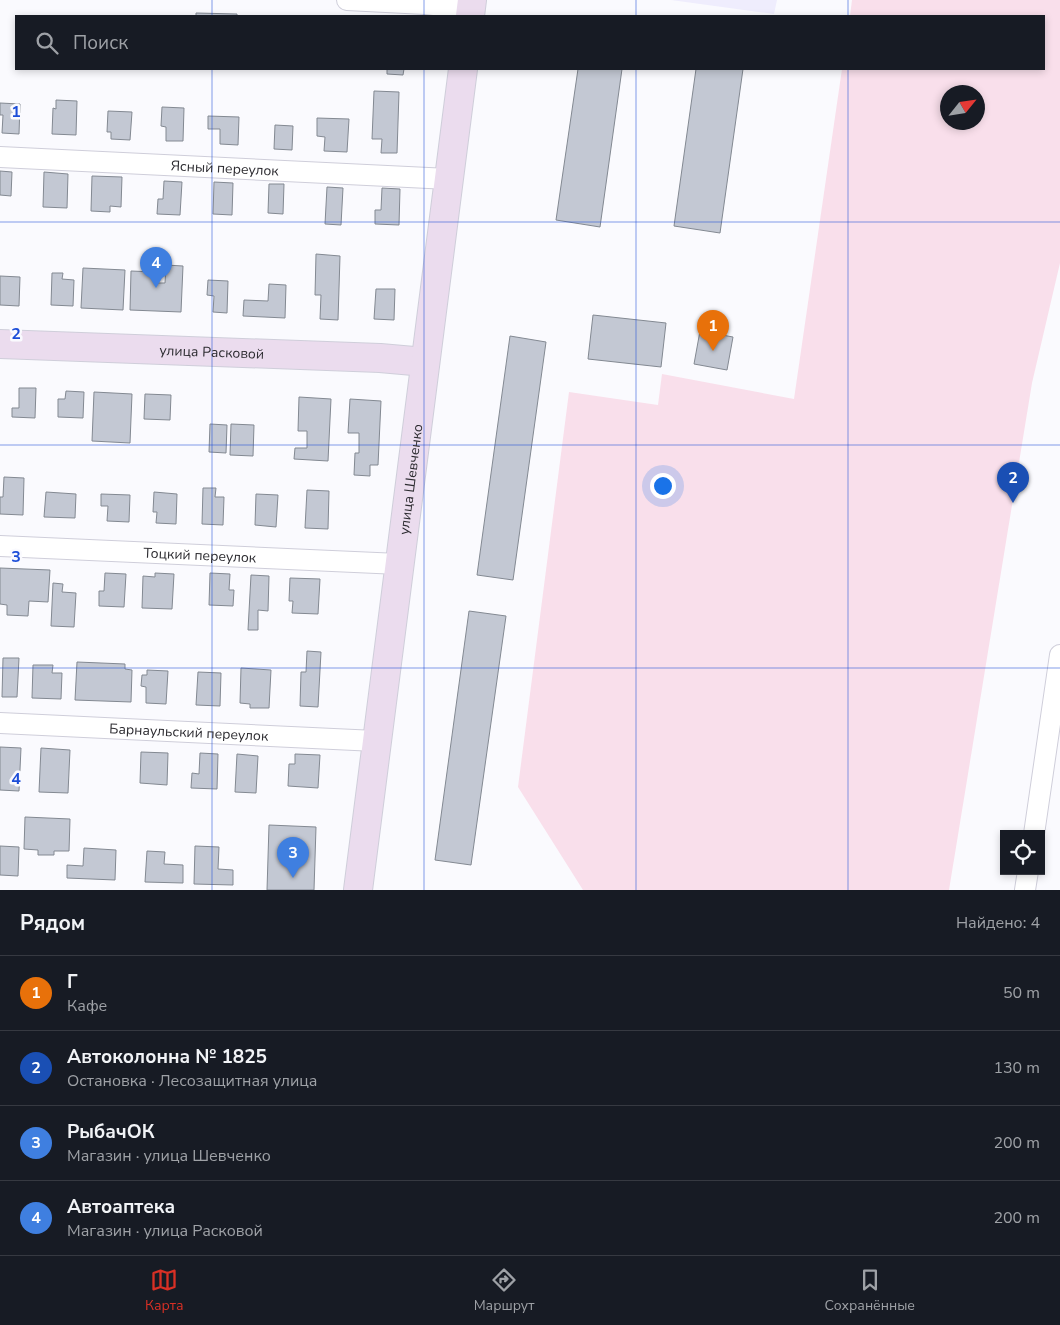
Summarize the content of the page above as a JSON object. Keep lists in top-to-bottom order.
{
  "streets": {
    "main road": ["улица Расковой", "улица Шевченко"],
    "street": ["Ясный переулок", "Тоцкий переулок", "Барнаульский переулок"]
  },
  "crossings": [
    ["Ясный переулок", "улица Шевченко"],
    ["улица Расковой", "улица Шевченко"],
    ["улица Шевченко", "Тоцкий переулок"],
    ["улица Шевченко", "Барнаульский переулок"]
  ],
  "north": "top right",
  "page": {
    "search": "Поиск",
    "pins": [
      "4",
      "1",
      "2",
      "3"
    ],
    "heading": ["Рядом", "Найдено: 4"],
    "list": [
      {
        "mark": "1",
        "name": "Г",
        "note": "Кафе",
        "value": "50 m"
      },
      {
        "mark": "2",
        "name": "Автоколонна № 1825",
        "note": "Остановка · Лесозащитная улица",
        "value": "130 m"
      },
      {
        "mark": "3",
        "name": "РыбачОК",
        "note": "Магазин · улица Шевченко",
        "value": "200 m"
      },
      {
        "mark": "4",
        "name": "Автоаптека",
        "note": "Магазин · улица Расковой",
        "value": "200 m"
      }
    ],
    "nav": ["Карта", "Маршрут", "Сохранённые"]
  },
  "grid": {
    "rows": [
      "1",
      "2",
      "3",
      "4"
    ]
  }
}
